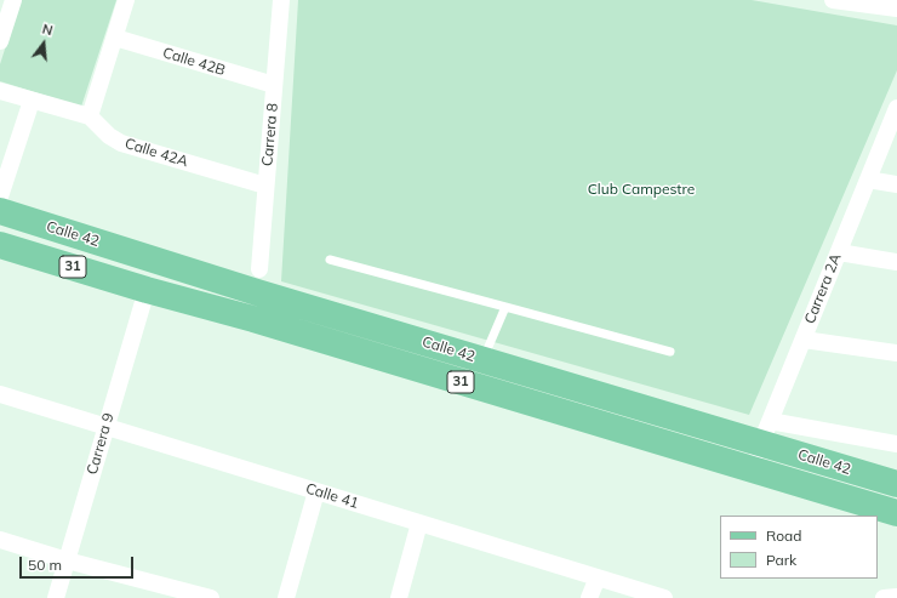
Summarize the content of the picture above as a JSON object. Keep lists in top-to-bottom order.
{
  "streets": {
    "main road": ["Calle 42", "31"],
    "street": [
      "Calle 42B",
      "Carrera 8",
      "Calle 42A",
      "Carrera 2A",
      "Carrera 9",
      "Calle 41"
    ]
  },
  "crossings": [
    ["Calle 42B", "Carrera 8"],
    ["Carrera 8", "Calle 42A"],
    ["Calle 42", "Carrera 2A"],
    ["Calle 42", "Carrera 9"],
    ["Carrera 9", "Calle 41"]
  ],
  "parks": ["Club Campestre"],
  "legend": ["Road", "Park"],
  "scale_bar": "50 m",
  "north": "top"
}
